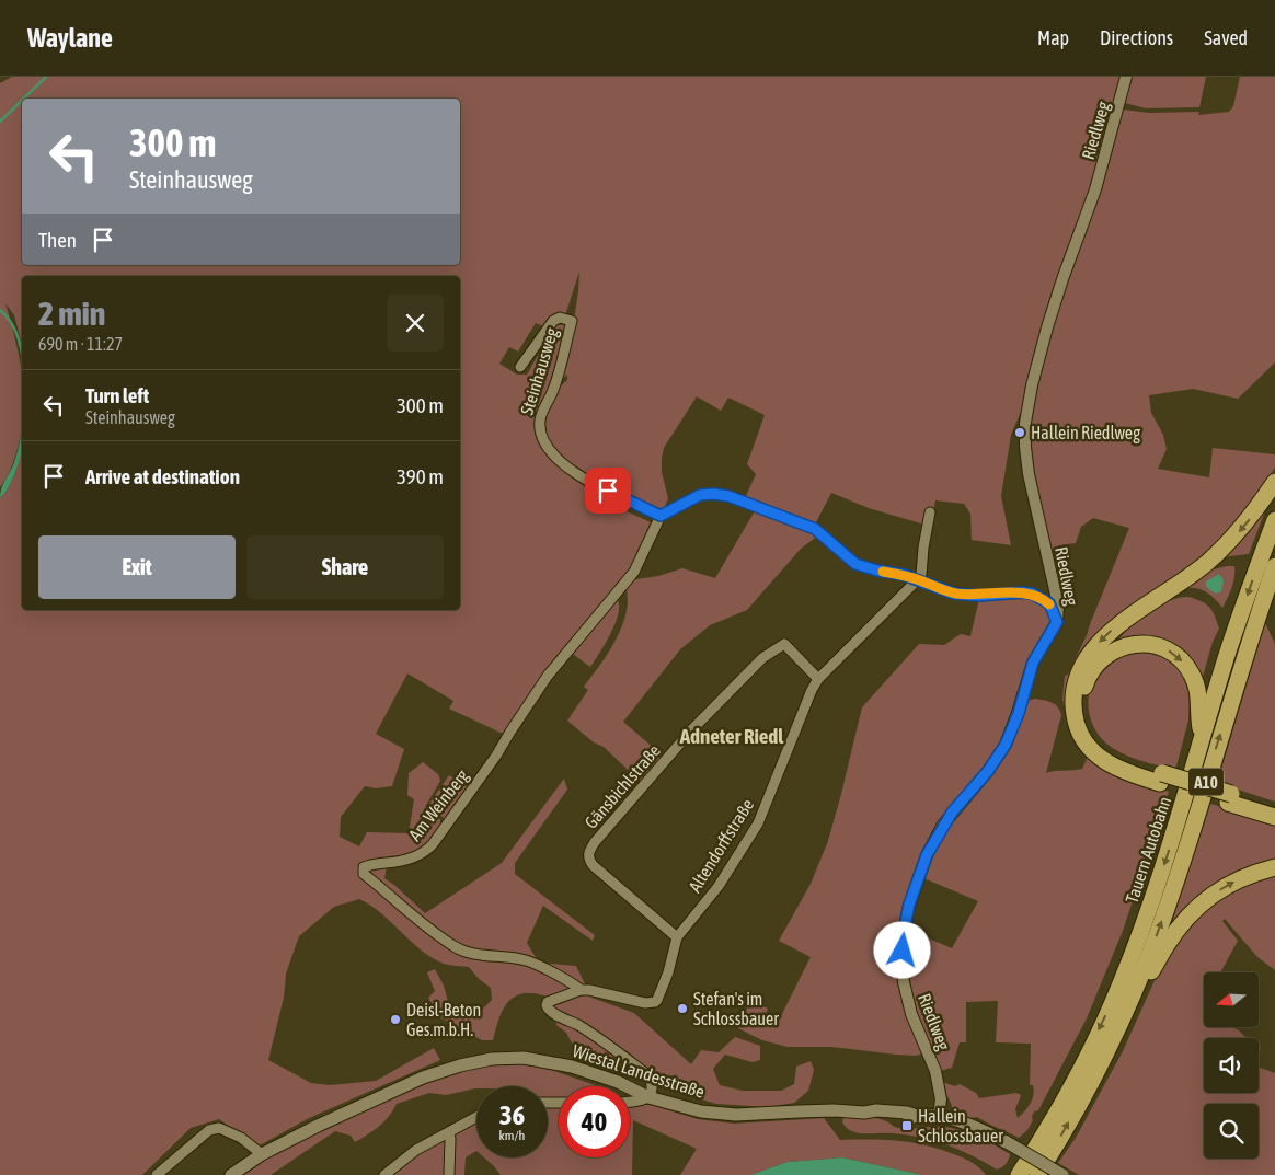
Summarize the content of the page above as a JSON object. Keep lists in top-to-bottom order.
{
  "streets": {
    "highway": ["A10", "Tauern Autobahn"],
    "main road": ["Wiestal Landesstraße"],
    "street": [
      "Riedlweg",
      "Steinhausweg",
      "Gänsbichlstraße",
      "Am Weinberg",
      "Altendorffstraße"
    ]
  },
  "crossings": [
    ["Riedlweg", "Wiestal Landesstraße"],
    ["Steinhausweg", "Am Weinberg"],
    ["Gänsbichlstraße", "Altendorffstraße"],
    ["Am Weinberg", "Altendorffstraße"]
  ],
  "districts": ["Adneter Riedl"],
  "places": {
    "other": ["Hallein Riedlweg", "Stefan's im Schlossbauer", "Deisl-Beton Ges.m.b.H."],
    "transit": ["Hallein Schlossbauer"]
  },
  "north": "left",
  "page": {
    "header": "Waylane",
    "nav": ["Map", "Directions", "Saved"],
    "turn": ["300 m", "Steinhausweg"],
    "then": "Then",
    "heading": ["2 min", "690 m · 11:27"],
    "list": [
      {
        "name": "Turn left",
        "note": "Steinhausweg",
        "value": "300 m"
      },
      {
        "name": "Arrive at destination",
        "value": "390 m"
      }
    ],
    "buttons": ["Exit", "Share"],
    "speed": "36 km/h",
    "limit": "40"
  }
}
